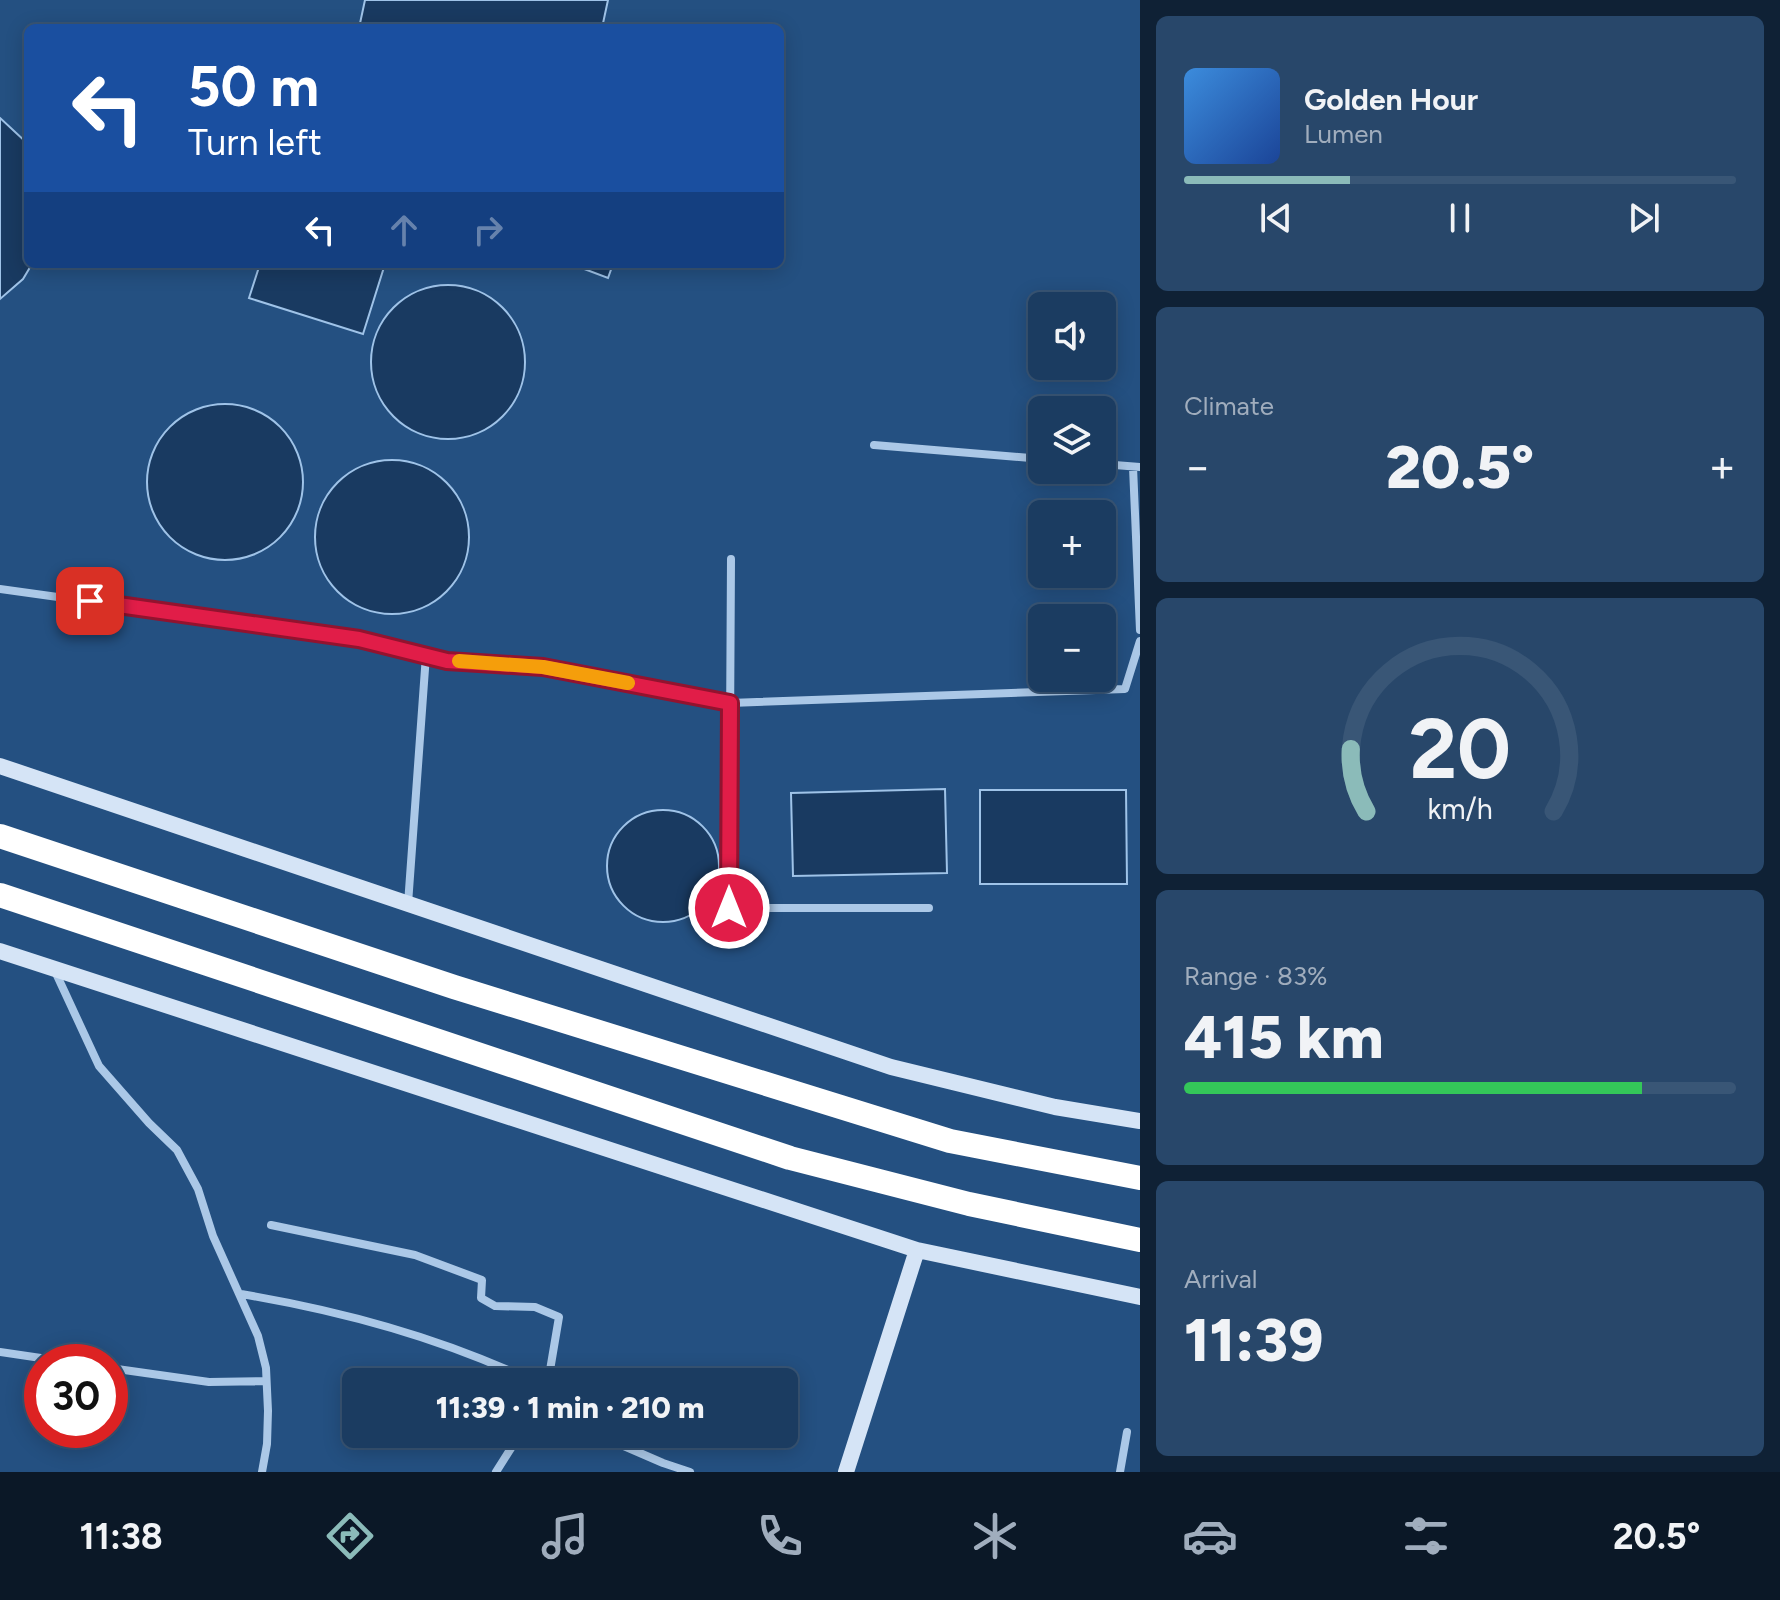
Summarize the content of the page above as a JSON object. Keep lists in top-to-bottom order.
{
  "page": {
    "turn": ["50 m", "Turn left"],
    "song": ["Golden Hour", "Lumen"],
    "map_buttons": ["+", "−"],
    "tile": [
      "Climate",
      ["Range · 83%", "415 km"],
      ["Arrival", "11:39"]
    ],
    "heat": ["−", "20.5°", "+"],
    "limit": "30",
    "trip": "11:39 · 1 min · 210 m",
    "tabs": ["11:38", "20.5°"],
    "gauge": ["20", "km/h"]
  }
}
